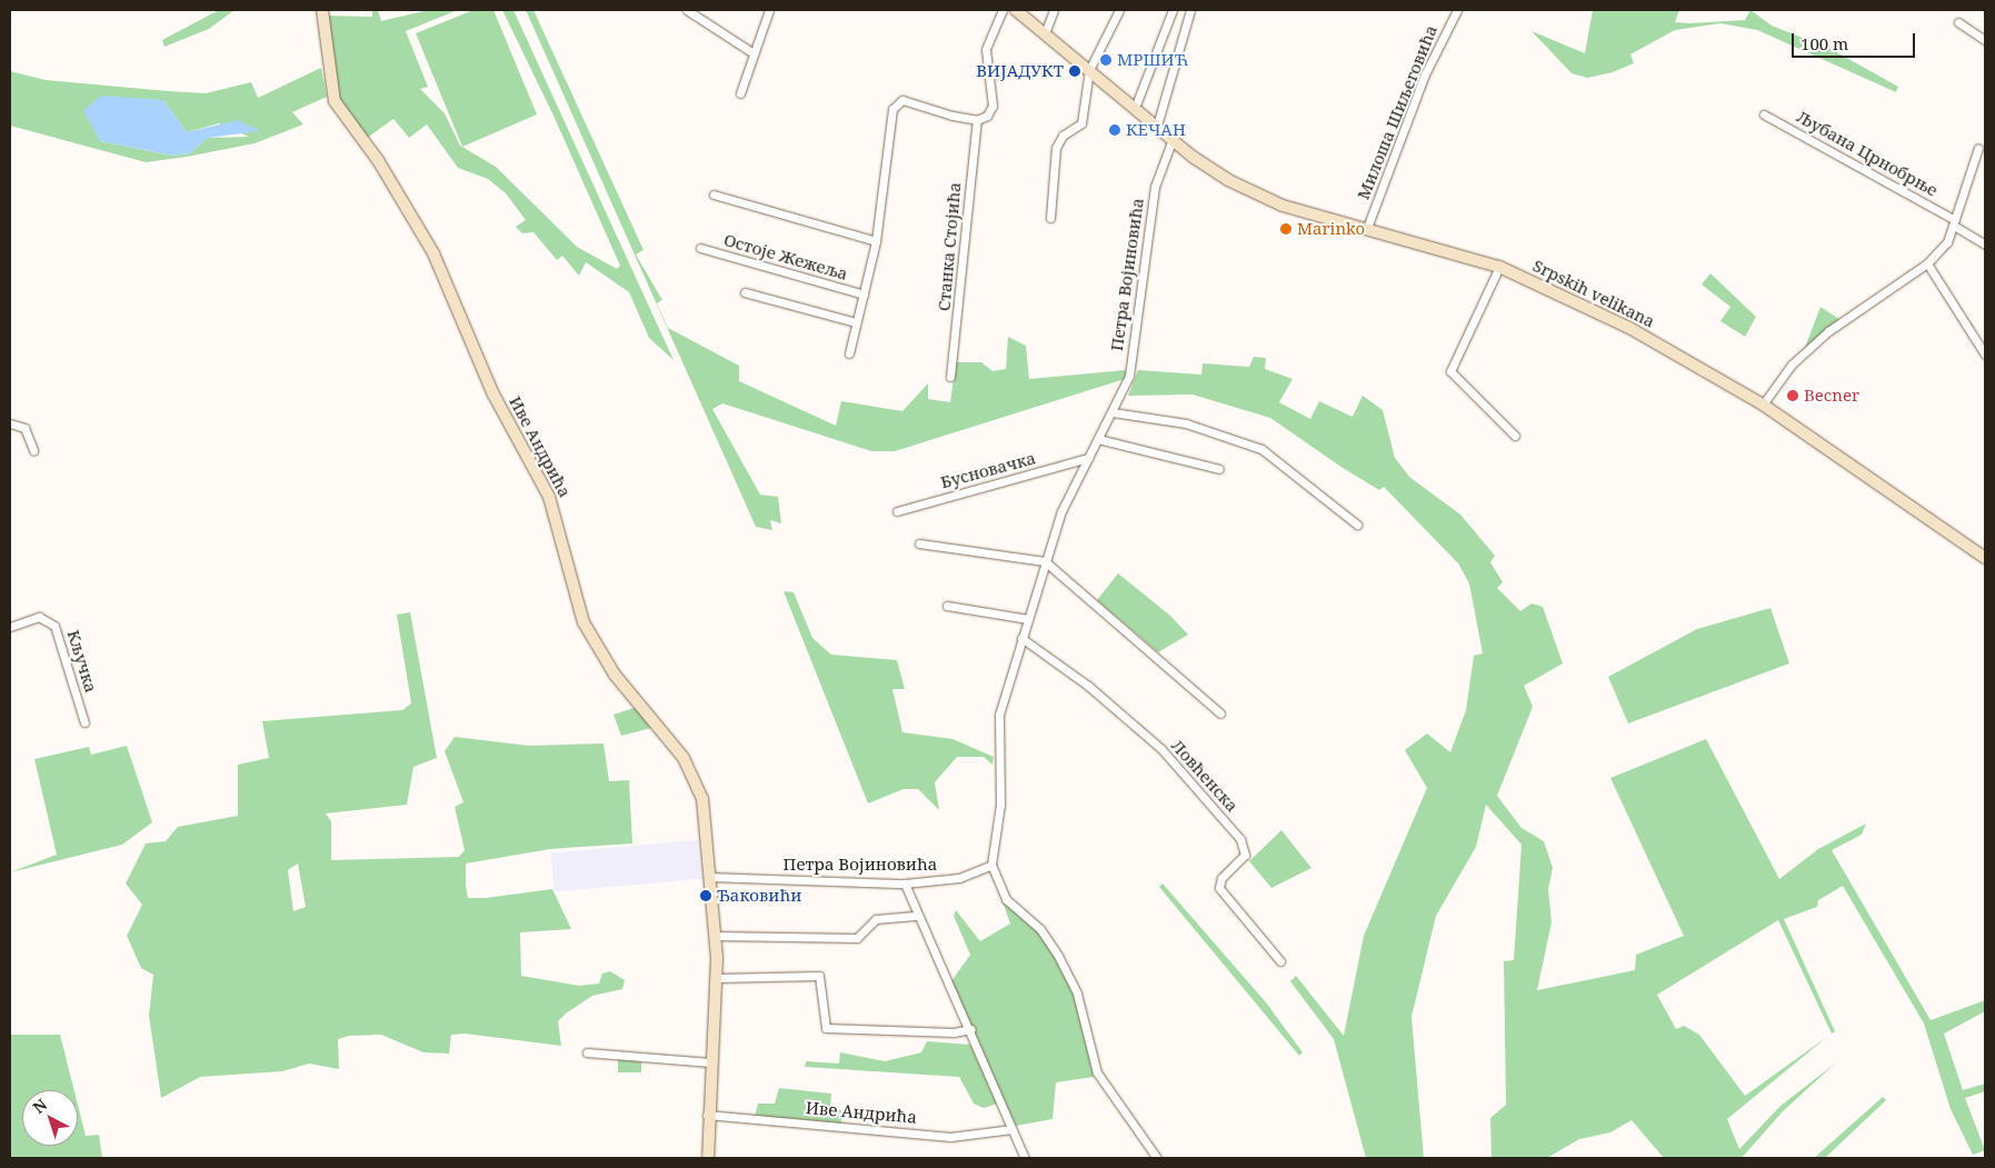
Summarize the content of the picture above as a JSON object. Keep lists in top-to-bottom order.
{
  "streets": {
    "street": [
      "Милоша Шиљеговића",
      "Љубана Црнобрње",
      "Станка Стојића",
      "Остоје Жежеља",
      "Петра Војиновића",
      "Srpskih velikana",
      "Иве Андрића",
      "Бусновачка",
      "Кључка",
      "Ловћенска"
    ]
  },
  "crossings": [
    ["Милоша Шиљеговића", "Srpskih velikana"],
    ["Љубана Црнобрње", "Srpskih velikana"],
    ["Станка Стојића", "Остоје Жежеља"],
    ["Петра Војиновића", "Srpskih velikana"],
    ["Петра Војиновића", "Иве Андрића"],
    ["Петра Војиновића", "Бусновачка"],
    ["Петра Војиновића", "Ловћенска"]
  ],
  "places": [
    "МРШИЋ",
    "ВИЈАДУКТ",
    "КЕЧАН",
    "Marinko",
    "Becner",
    "Ђаковићи"
  ],
  "scale_bar": "100 m",
  "north": "top left"
}
